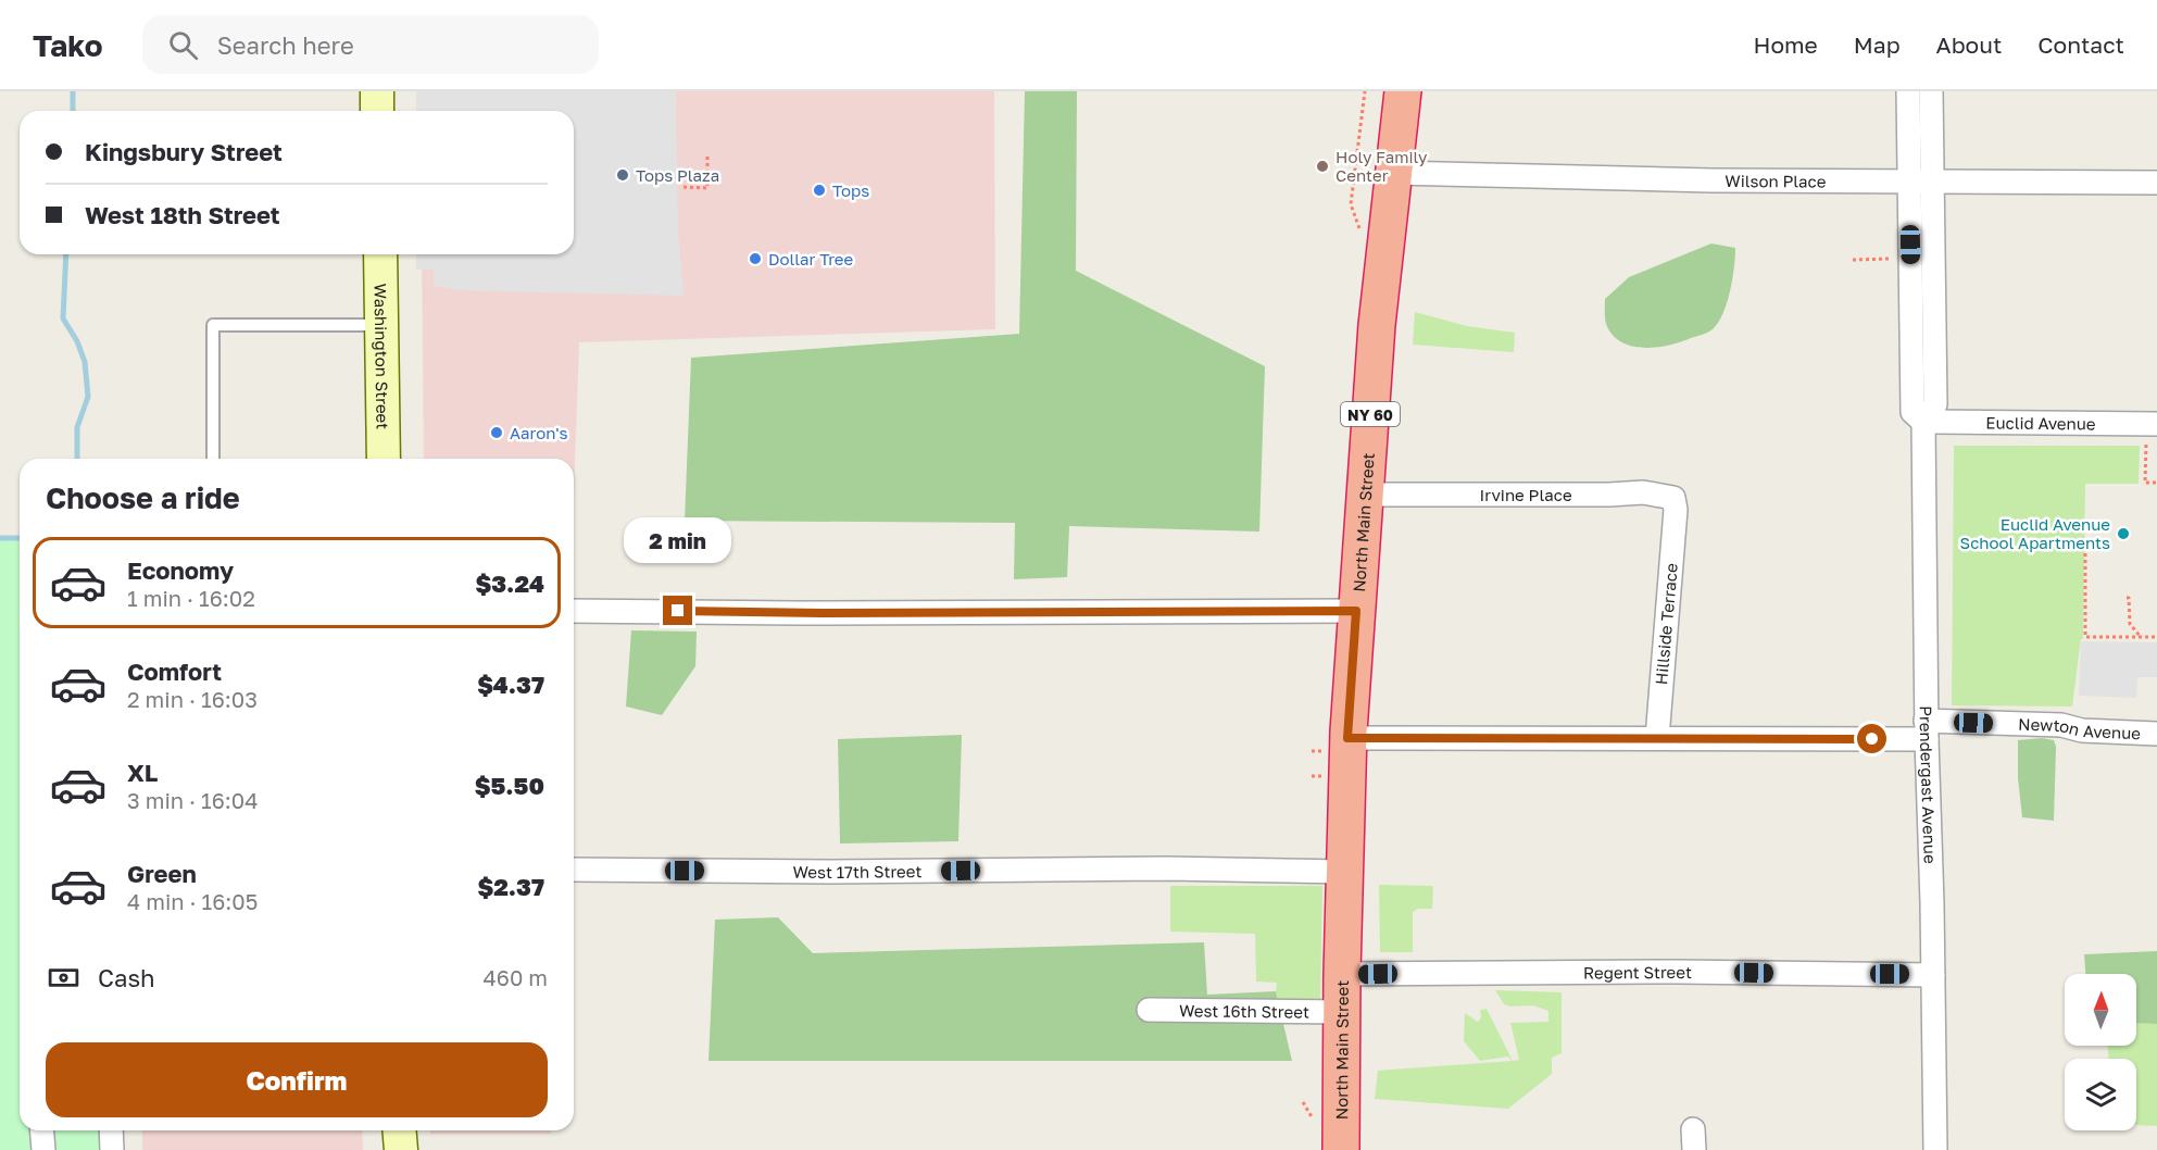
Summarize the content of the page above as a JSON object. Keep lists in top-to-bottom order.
{
  "streets": {
    "highway": ["NY 60", "North Main Street"],
    "main road": ["Washington Street"],
    "street": [
      "Wilson Place",
      "Euclid Avenue",
      "Irvine Place",
      "Hillside Terrace",
      "Newton Avenue",
      "Prendergast Avenue",
      "West 17th Street",
      "Regent Street",
      "West 16th Street"
    ]
  },
  "crossings": [
    ["Wilson Place", "North Main Street"],
    ["Euclid Avenue", "Prendergast Avenue"],
    ["Irvine Place", "North Main Street"],
    ["Irvine Place", "Hillside Terrace"],
    ["North Main Street", "Newton Avenue"],
    ["North Main Street", "West 17th Street"],
    ["North Main Street", "Regent Street"],
    ["North Main Street", "West 16th Street"],
    ["Hillside Terrace", "Newton Avenue"],
    ["Newton Avenue", "Prendergast Avenue"],
    ["Prendergast Avenue", "Regent Street"]
  ],
  "places": [
    "Holy Family Center",
    "Tops Plaza",
    "Tops",
    "Dollar Tree",
    "Aaron's",
    "Euclid Avenue School Apartments"
  ],
  "north": "top",
  "page": {
    "header": "Tako",
    "search": "Search here",
    "nav": [
      "Home",
      "Map",
      "About",
      "Contact"
    ],
    "banner": ["Kingsbury Street", "West 18th Street"],
    "heading": "Choose a ride",
    "bubble": "2 min",
    "list": [
      {
        "name": "Economy",
        "note": "1 min · 16:02",
        "value": "$3.24"
      },
      {
        "name": "Comfort",
        "note": "2 min · 16:03",
        "value": "$4.37"
      },
      {
        "name": "XL",
        "note": "3 min · 16:04",
        "value": "$5.50"
      },
      {
        "name": "Green",
        "note": "4 min · 16:05",
        "value": "$2.37"
      }
    ],
    "pay": ["Cash", "460 m"],
    "buttons": "Confirm"
  }
}
